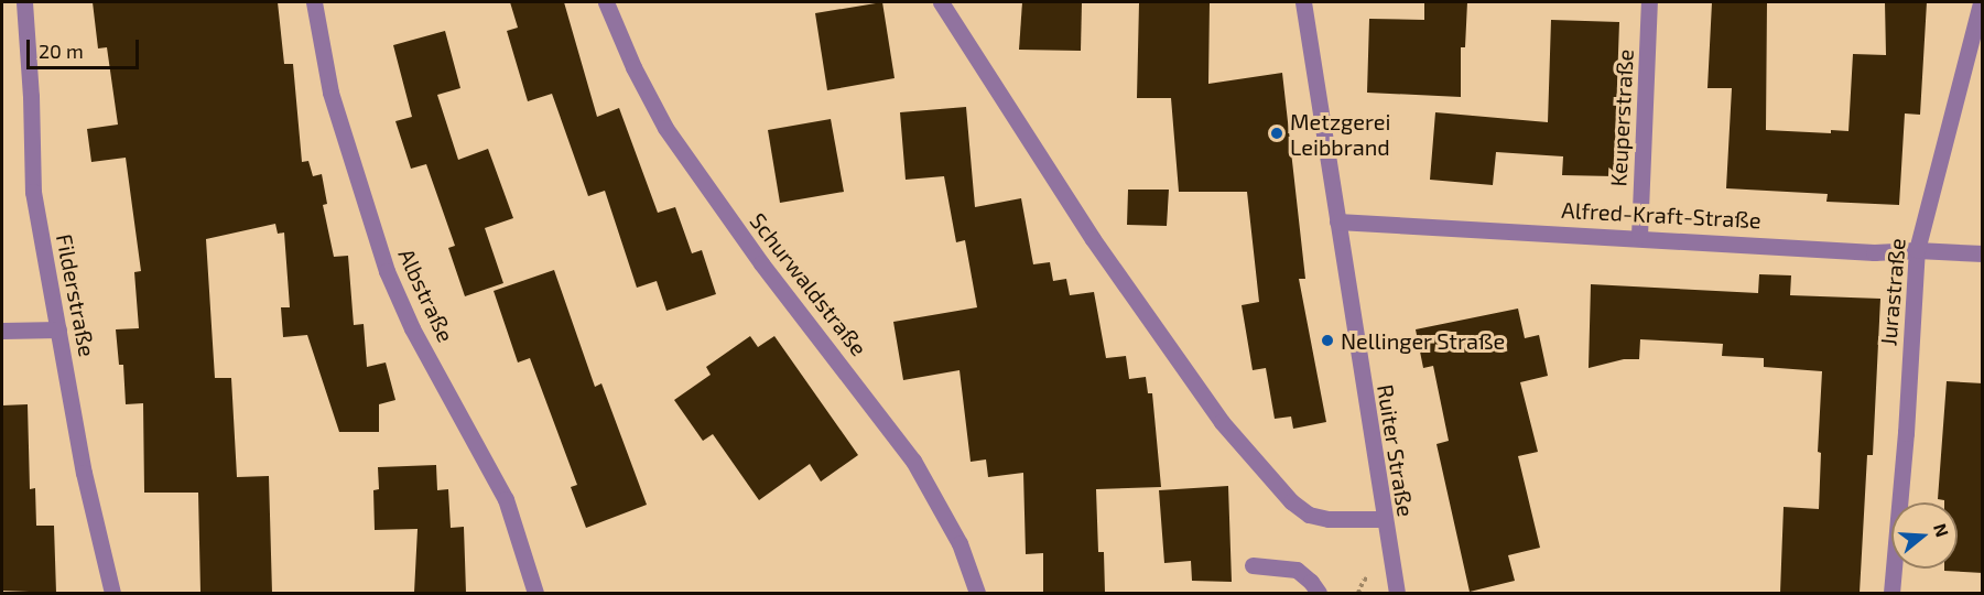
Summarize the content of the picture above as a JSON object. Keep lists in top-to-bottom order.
{
  "streets": {
    "street": [
      "Keuperstraße",
      "Alfred-Kraft-Straße",
      "Schurwaldstraße",
      "Jurastraße",
      "Filderstraße",
      "Albstraße",
      "Ruiter Straße"
    ]
  },
  "crossings": [
    ["Keuperstraße", "Alfred-Kraft-Straße"],
    ["Alfred-Kraft-Straße", "Jurastraße"],
    ["Alfred-Kraft-Straße", "Ruiter Straße"]
  ],
  "places": ["Metzgerei Leibbrand", "Nellinger Straße"],
  "scale_bar": "20 m",
  "north": "right"
}
